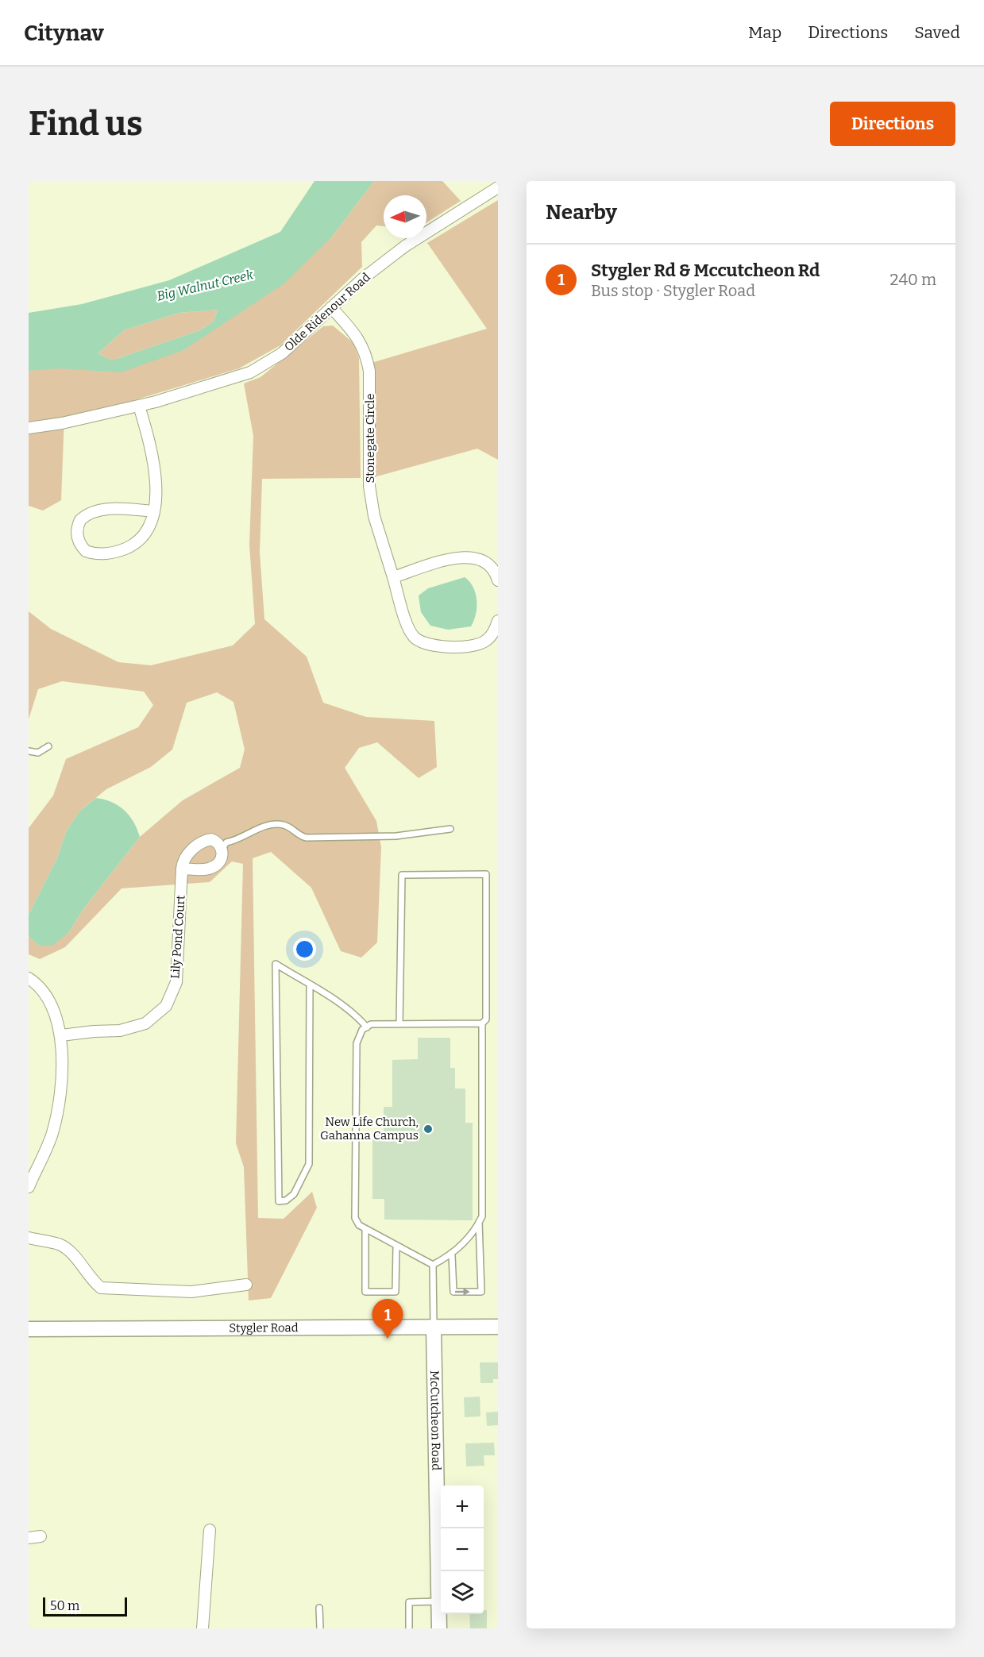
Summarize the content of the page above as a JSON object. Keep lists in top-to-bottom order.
{
  "streets": {
    "main road": ["Stygler Road", "McCutcheon Road"],
    "street": ["Olde Ridenour Road", "Stonegate Circle", "Lily Pond Court"]
  },
  "crossings": [
    ["Olde Ridenour Road", "Stonegate Circle"],
    ["Stygler Road", "McCutcheon Road"]
  ],
  "water": ["Big Walnut Creek"],
  "places": ["New Life Church, Gahanna Campus"],
  "scale_bar": "50 m",
  "north": "left",
  "page": {
    "header": "Citynav",
    "nav": ["Map", "Directions", "Saved"],
    "buttons": "Directions",
    "title": "Find us",
    "heading": "Nearby",
    "list": [
      {
        "mark": "1",
        "name": "Stygler Rd & Mccutcheon Rd",
        "note": "Bus stop · Stygler Road",
        "value": "240 m"
      }
    ],
    "pins": "1",
    "map_buttons": ["+", "−"],
    "scale": "50 m"
  }
}
